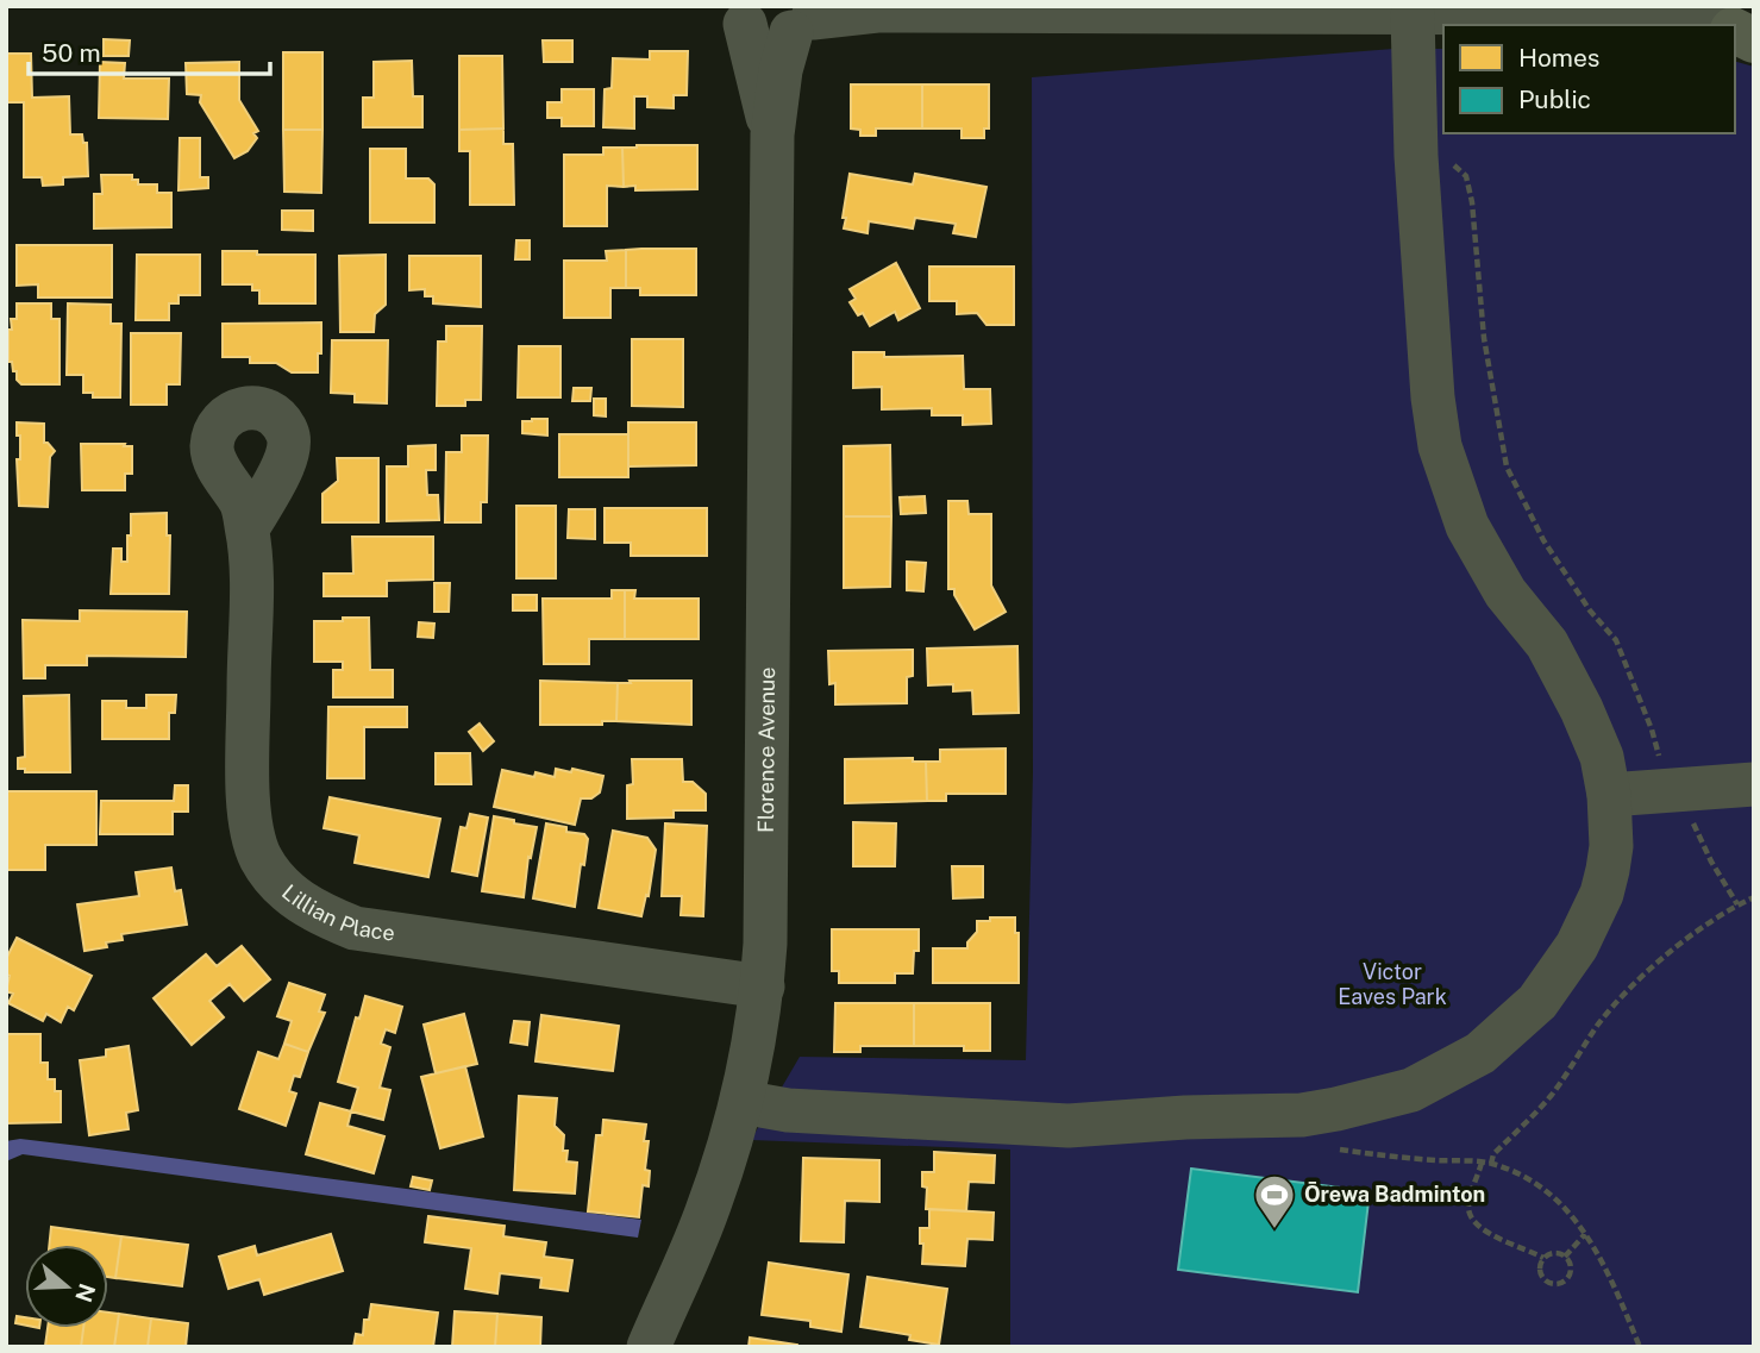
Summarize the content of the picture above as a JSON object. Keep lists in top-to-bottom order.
{
  "streets": {
    "street": ["Florence Avenue", "Lillian Place"]
  },
  "crossings": [
    ["Florence Avenue", "Lillian Place"]
  ],
  "parks": ["Victor Eaves Park"],
  "places": {
    "sports": ["Ōrewa Badminton"]
  },
  "legend": ["Homes", "Public"],
  "scale_bar": "50 m",
  "north": "right"
}
